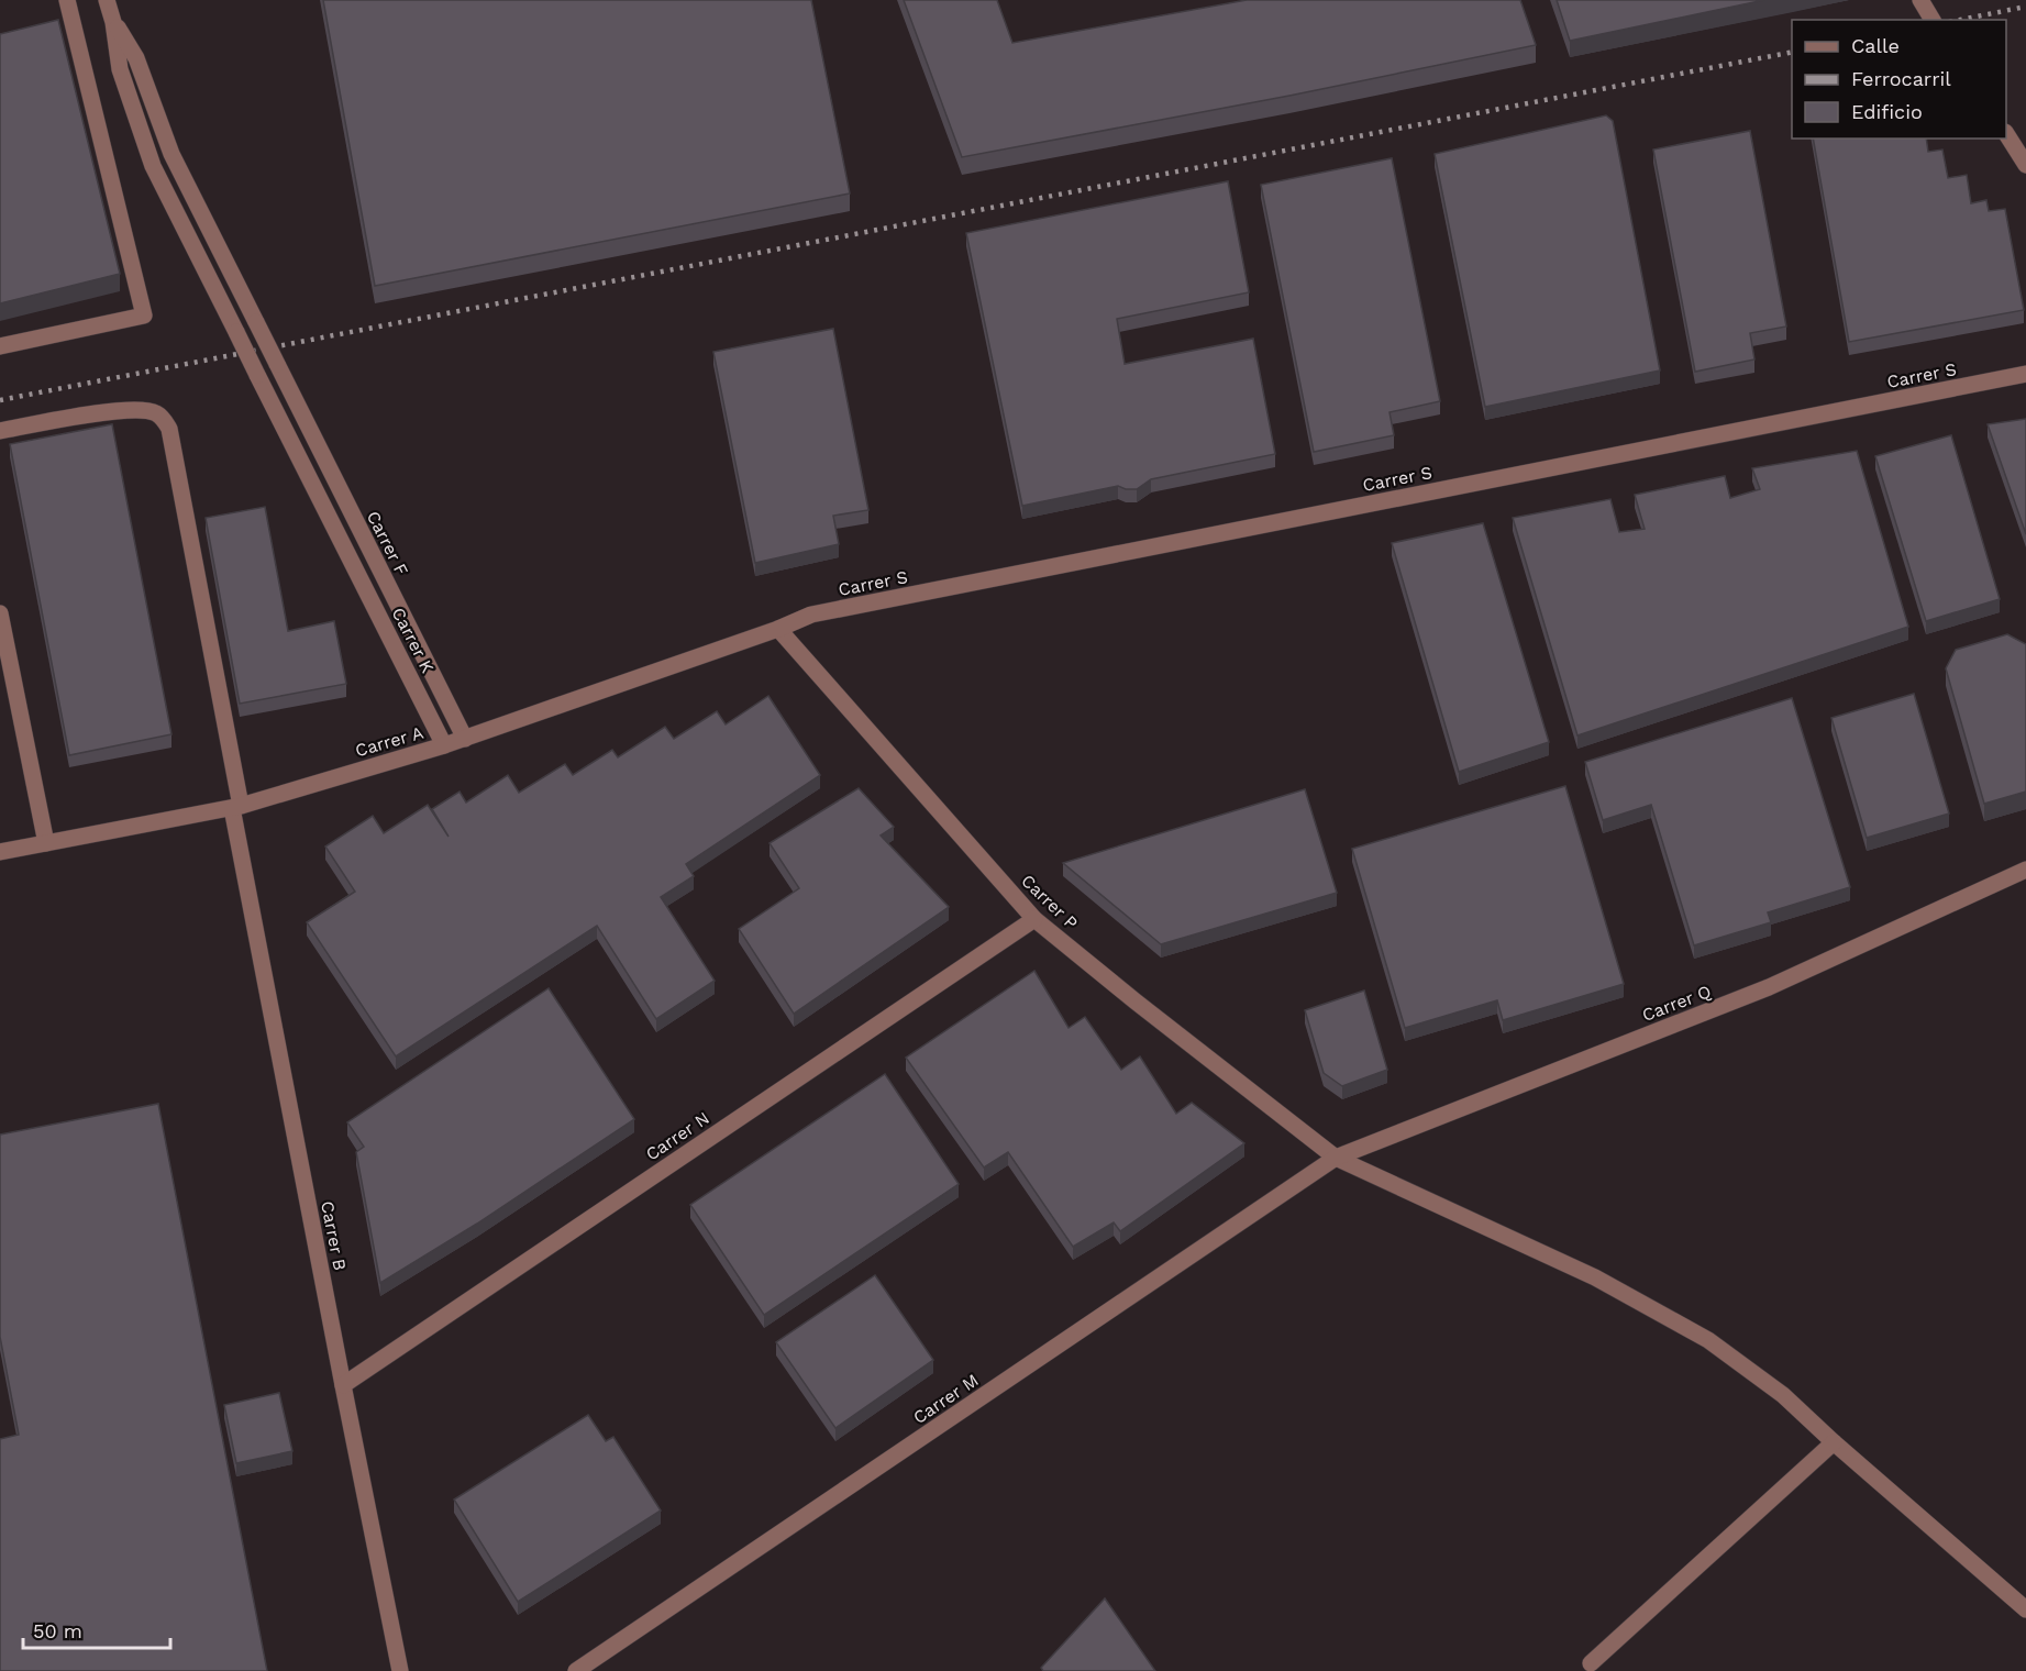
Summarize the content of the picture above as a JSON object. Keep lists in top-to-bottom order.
{
  "streets": {
    "street": [
      "Carrer S",
      "Carrer F",
      "Carrer K",
      "Carrer A",
      "Carrer P",
      "Carrer Q",
      "Carrer N",
      "Carrer B",
      "Carrer M"
    ]
  },
  "crossings": [
    ["Carrer S", "Carrer A"],
    ["Carrer S", "Carrer P"],
    ["Carrer F", "Carrer K"],
    ["Carrer F", "Carrer A"],
    ["Carrer K", "Carrer A"],
    ["Carrer A", "Carrer P"],
    ["Carrer A", "Carrer B"],
    ["Carrer P", "Carrer Q"],
    ["Carrer P", "Carrer N"],
    ["Carrer P", "Carrer M"],
    ["Carrer Q", "Carrer M"],
    ["Carrer N", "Carrer B"]
  ],
  "legend": ["Calle", "Ferrocarril", "Edificio"],
  "scale_bar": "50 m"
}
